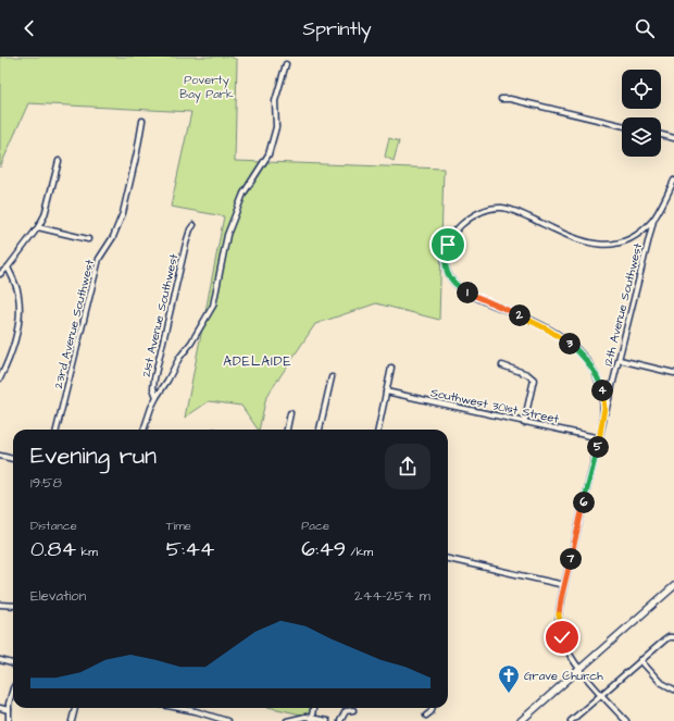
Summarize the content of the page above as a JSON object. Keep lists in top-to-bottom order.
{
  "streets": {
    "street": [
      "12th Avenue Southwest",
      "21st Avenue Southwest",
      "23rd Avenue Southwest",
      "Southwest 301st Street"
    ]
  },
  "crossings": [
    ["12th Avenue Southwest", "Southwest 301st Street"]
  ],
  "districts": ["ADELAIDE"],
  "parks": ["Poverty Bay Park"],
  "places": {
    "church": ["Grave Church"]
  },
  "page": {
    "header": "Sprintly",
    "pins": [
      "1",
      "2",
      "3",
      "4",
      "5",
      "6",
      "7"
    ],
    "heading": ["Evening run", "19:58"],
    "stats": [
      ["Distance", "0.84 km"],
      ["Time", "5:44"],
      ["Pace", "6:49 /km"]
    ],
    "chart": ["Elevation", "244–254 m"]
  }
}
